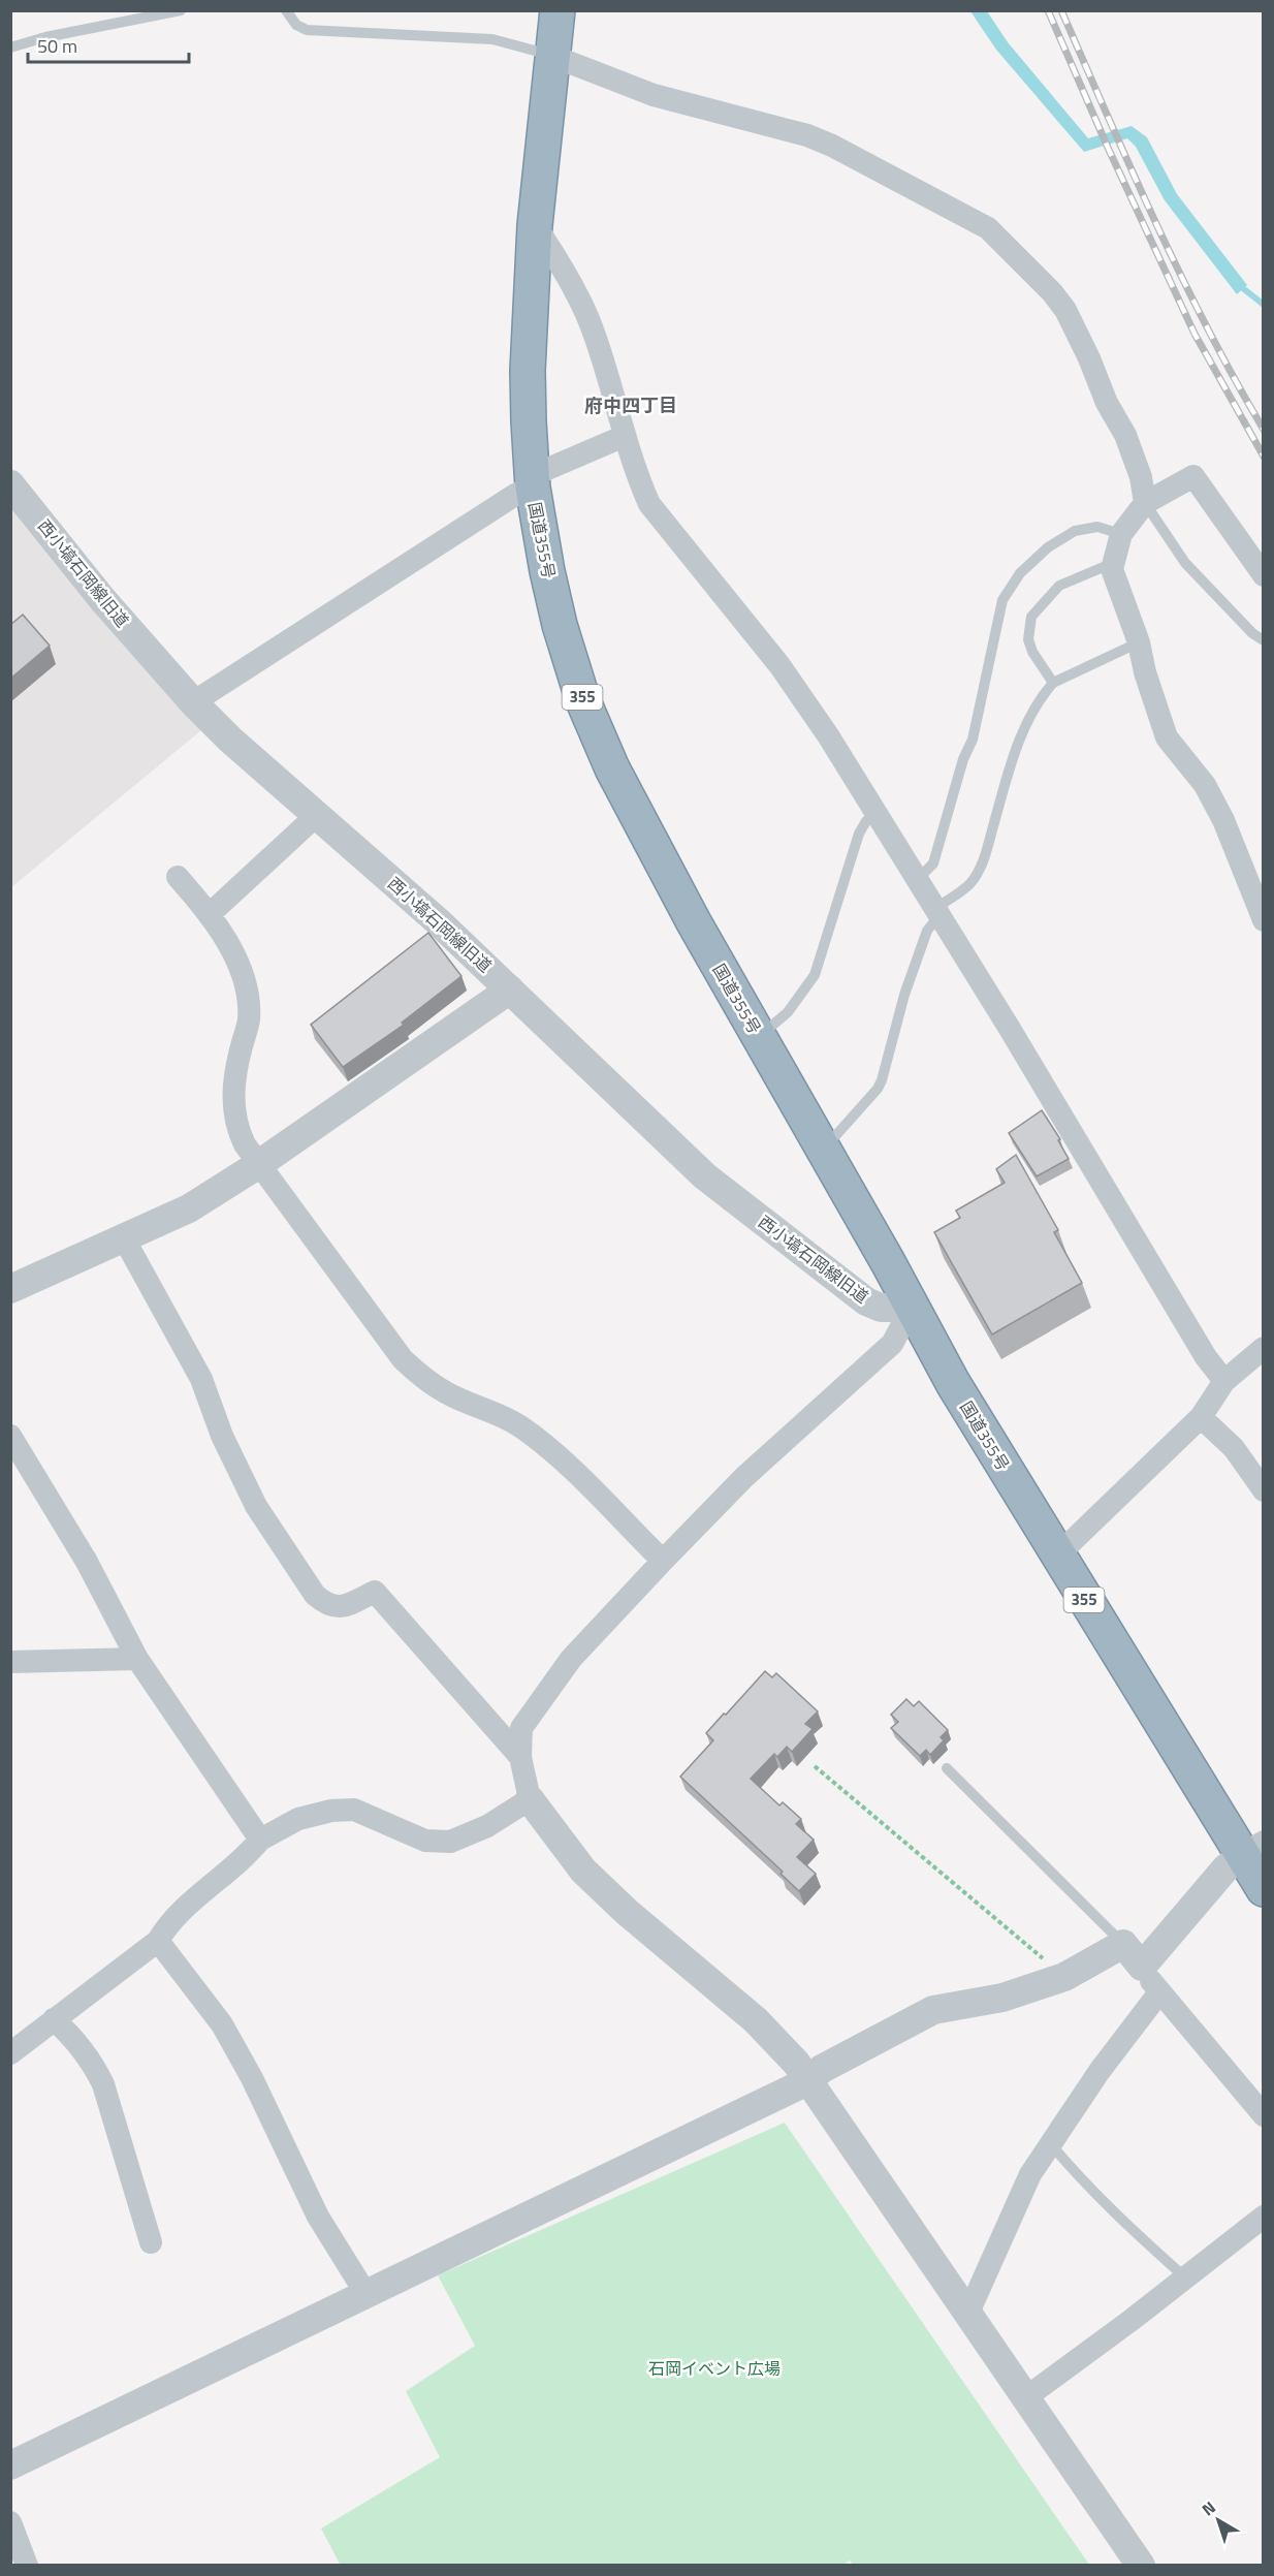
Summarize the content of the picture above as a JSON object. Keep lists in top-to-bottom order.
{
  "streets": {
    "highway": ["国道355号", "355"],
    "street": ["西小塙石岡線旧道"]
  },
  "crossings": [
    ["国道355号", "西小塙石岡線旧道"]
  ],
  "districts": ["府中四丁目"],
  "parks": ["石岡イベント広場"],
  "scale_bar": "50 m",
  "north": "top left"
}
